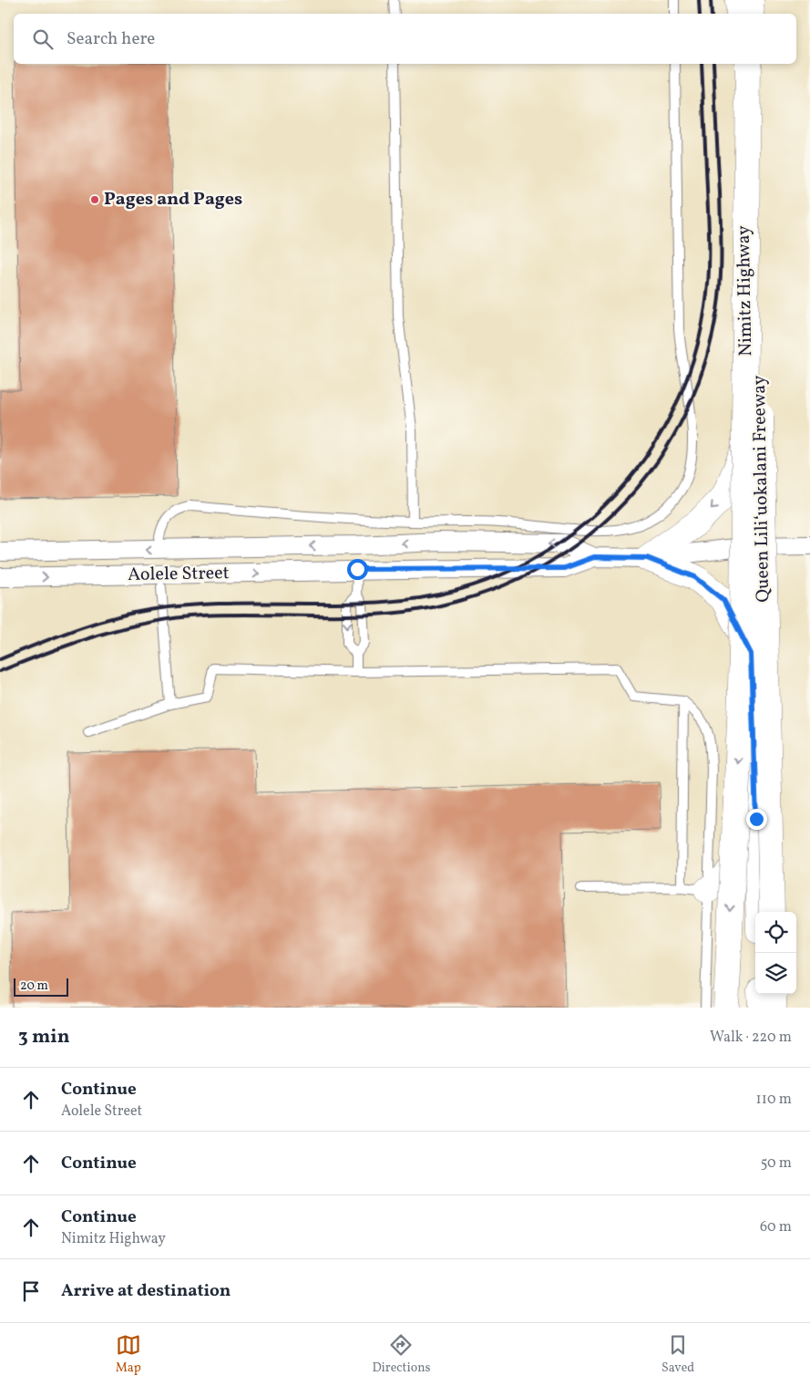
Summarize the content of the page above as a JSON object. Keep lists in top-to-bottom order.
{
  "streets": {
    "main road": ["Nimitz Highway", "Queen Liliʻuokalani Freeway"],
    "street": ["Aolele Street"]
  },
  "crossings": [
    ["Nimitz Highway", "Aolele Street"]
  ],
  "places": ["Pages and Pages"],
  "scale_bar": "20 m",
  "page": {
    "search": "Search here",
    "scale": "20 m",
    "heading": ["3 min", "Walk · 220 m"],
    "list": [
      ["Continue", "Aolele Street", "110 m"],
      ["Continue", "50 m"],
      ["Continue", "Nimitz Highway", "60 m"],
      "Arrive at destination"
    ],
    "nav": ["Map", "Directions", "Saved"]
  }
}
